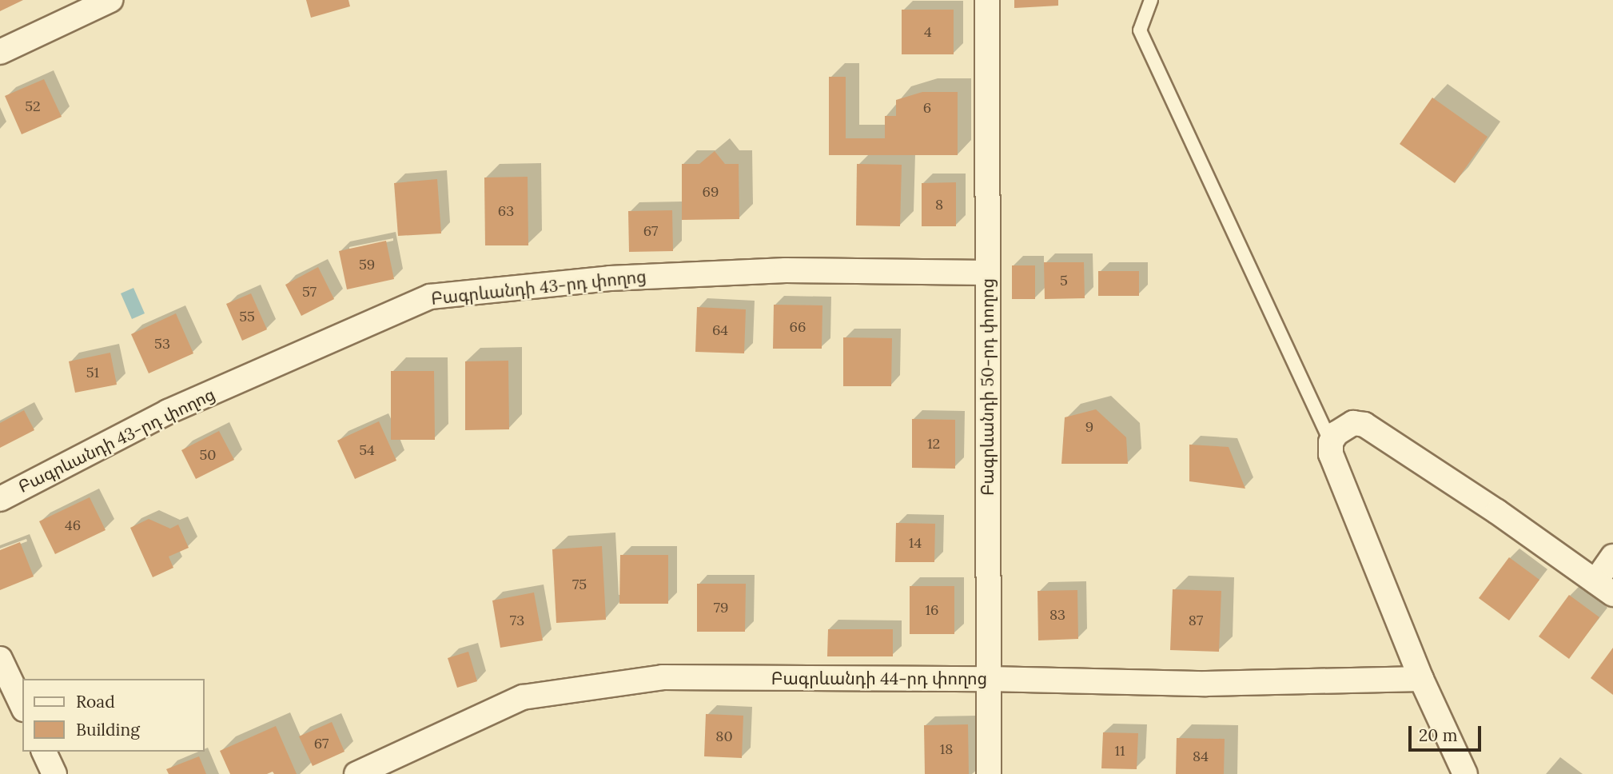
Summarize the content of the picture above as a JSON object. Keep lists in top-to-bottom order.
{
  "streets": {
    "street": ["Բագրևանդի 43-րդ փողոց", "Բագրևանդի 50-րդ փողոց", "Բագրևանդի 44-րդ փողոց"]
  },
  "crossings": [
    ["Բագրևանդի 43-րդ փողոց", "Բագրևանդի 50-րդ փողոց"],
    ["Բագրևանդի 50-րդ փողոց", "Բագրևանդի 44-րդ փողոց"]
  ],
  "house_numbers": [
    "4",
    "52",
    "6",
    "69",
    "8",
    "63",
    "67",
    "59",
    "5",
    "57",
    "55",
    "66",
    "64",
    "53",
    "51",
    "9",
    "12",
    "54",
    "50",
    "46",
    "14",
    "75",
    "79",
    "16",
    "83",
    "73",
    "87",
    "80",
    "67",
    "18",
    "11",
    "84"
  ],
  "legend": ["Road", "Building"],
  "scale_bar": "20 m"
}
